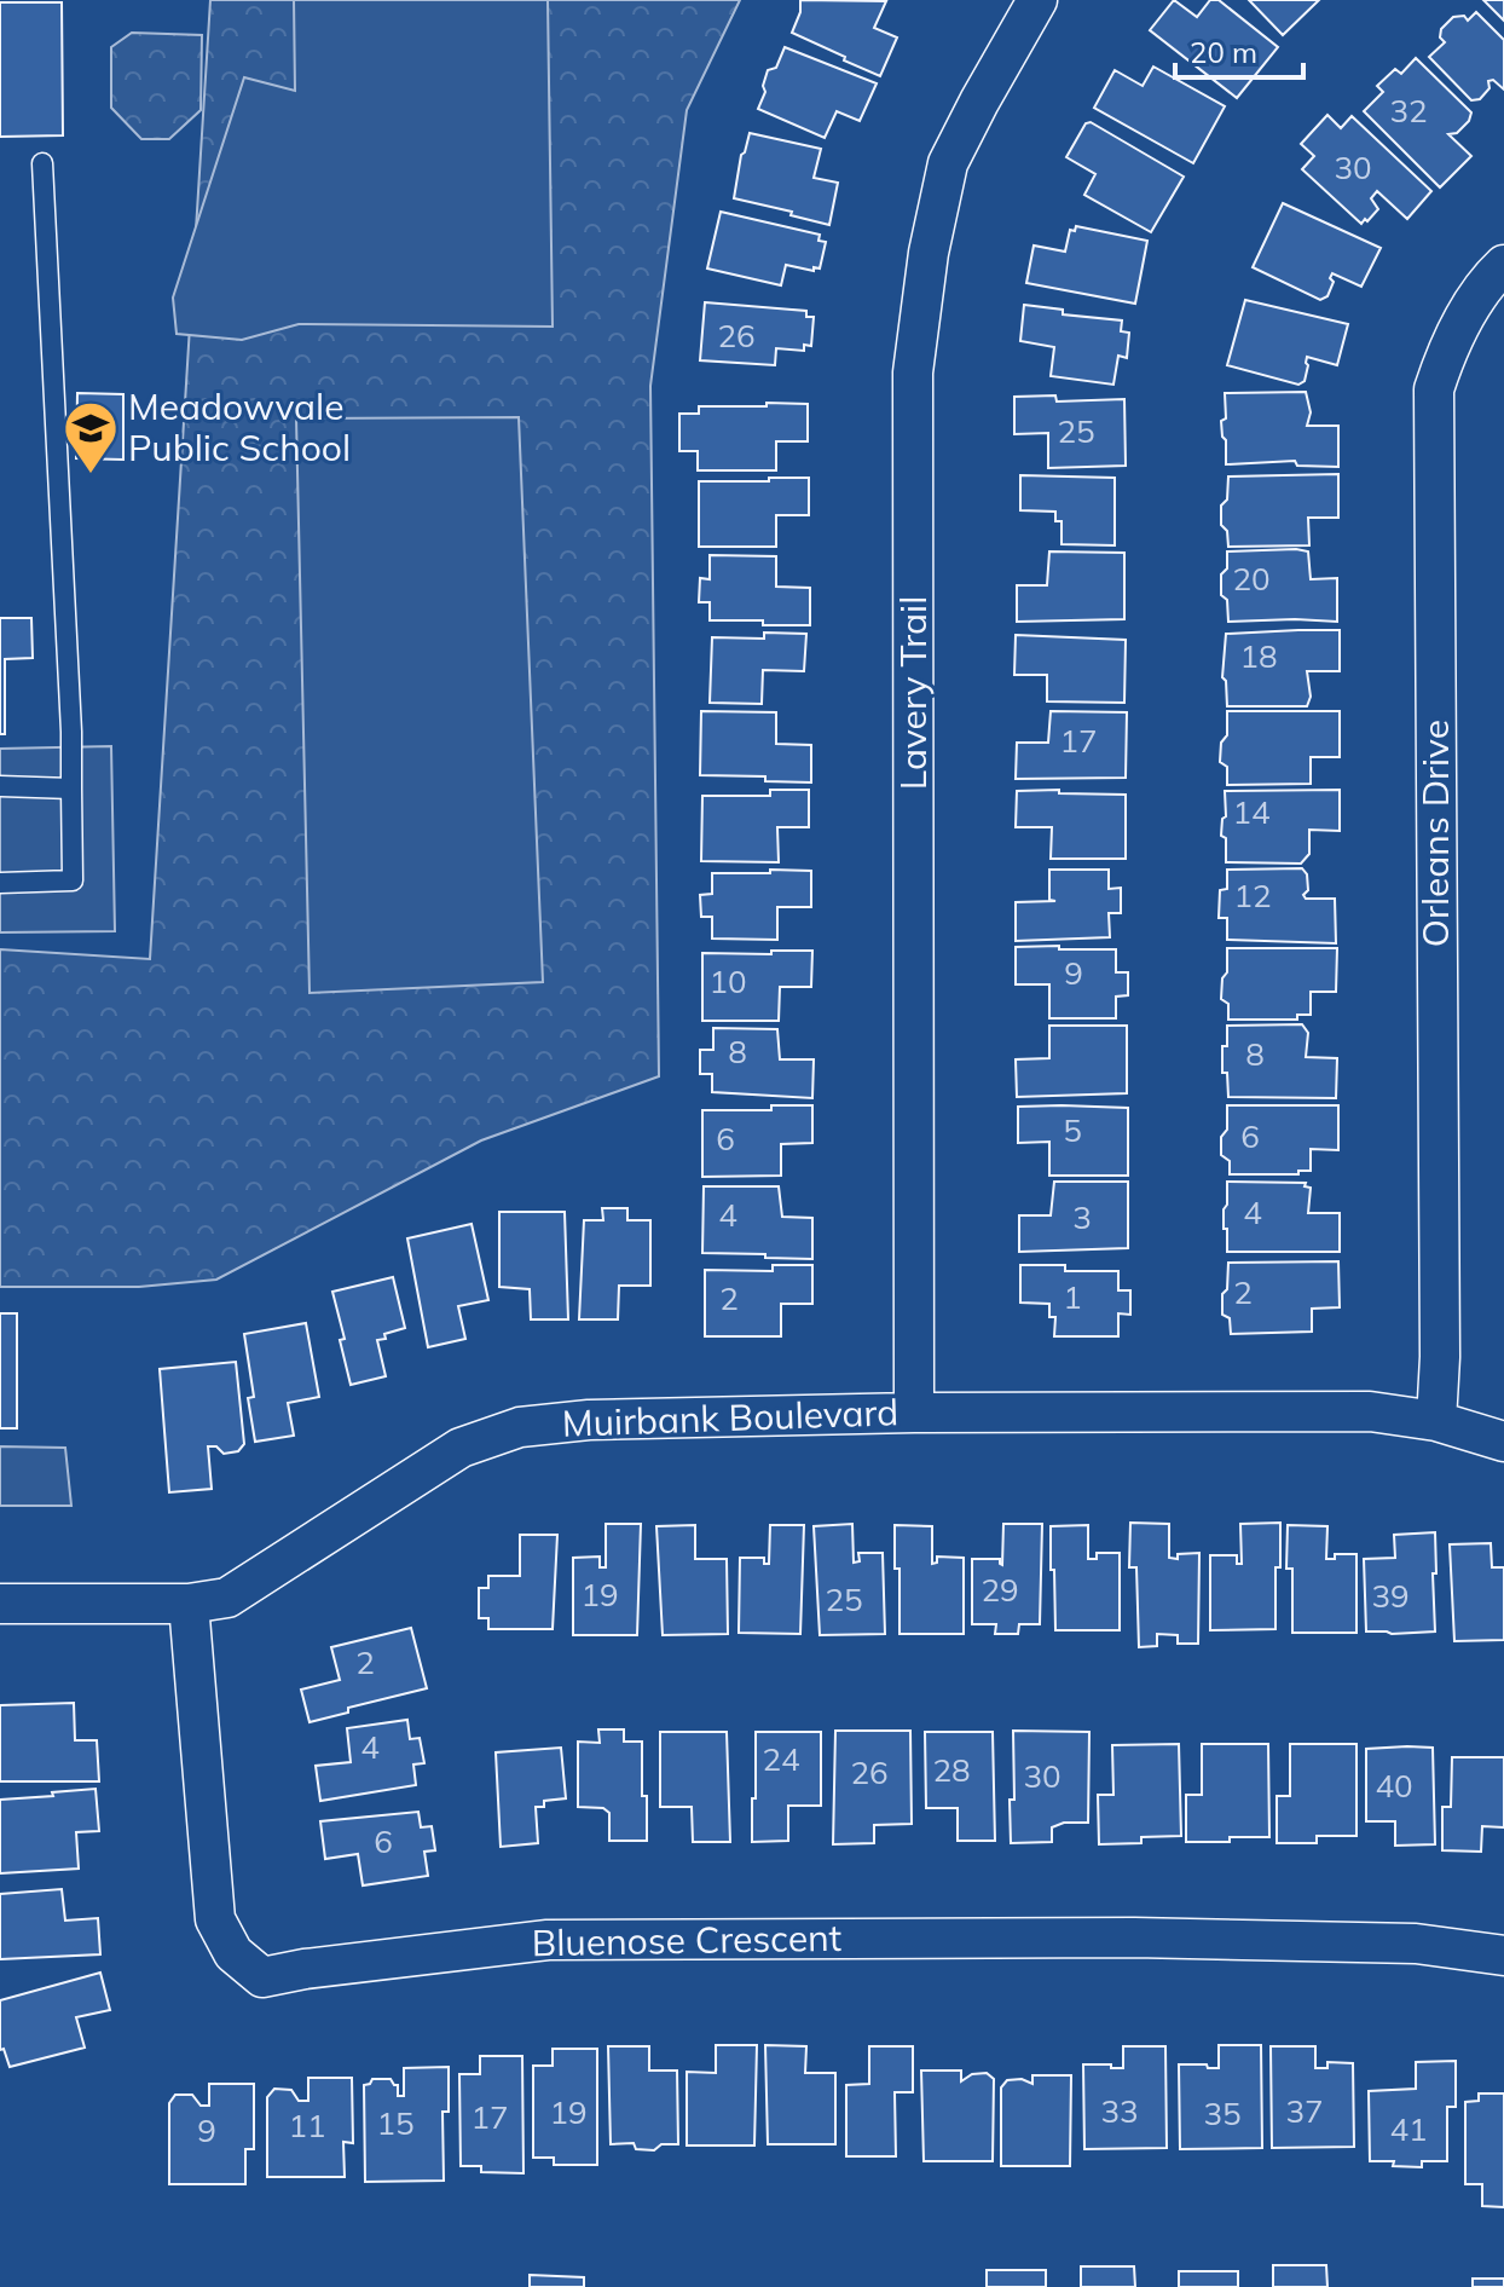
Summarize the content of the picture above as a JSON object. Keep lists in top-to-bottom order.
{
  "streets": {
    "street": [
      "Lavery Trail",
      "Orleans Drive",
      "Muirbank Boulevard",
      "Bluenose Crescent"
    ]
  },
  "crossings": [
    ["Lavery Trail", "Muirbank Boulevard"],
    ["Orleans Drive", "Muirbank Boulevard"],
    ["Muirbank Boulevard", "Bluenose Crescent"]
  ],
  "places": {
    "school or university": ["Meadowvale Public School"]
  },
  "house_numbers": [
    "32",
    "30",
    "26",
    "25",
    "20",
    "18",
    "17",
    "14",
    "12",
    "9",
    "10",
    "8",
    "8",
    "5",
    "6",
    "6",
    "4",
    "4",
    "3",
    "2",
    "1",
    "2",
    "29",
    "19",
    "39",
    "25",
    "2",
    "4",
    "24",
    "28",
    "26",
    "30",
    "40",
    "6",
    "33",
    "37",
    "19",
    "35",
    "17",
    "15",
    "11",
    "41",
    "9"
  ],
  "scale_bar": "20 m"
}
